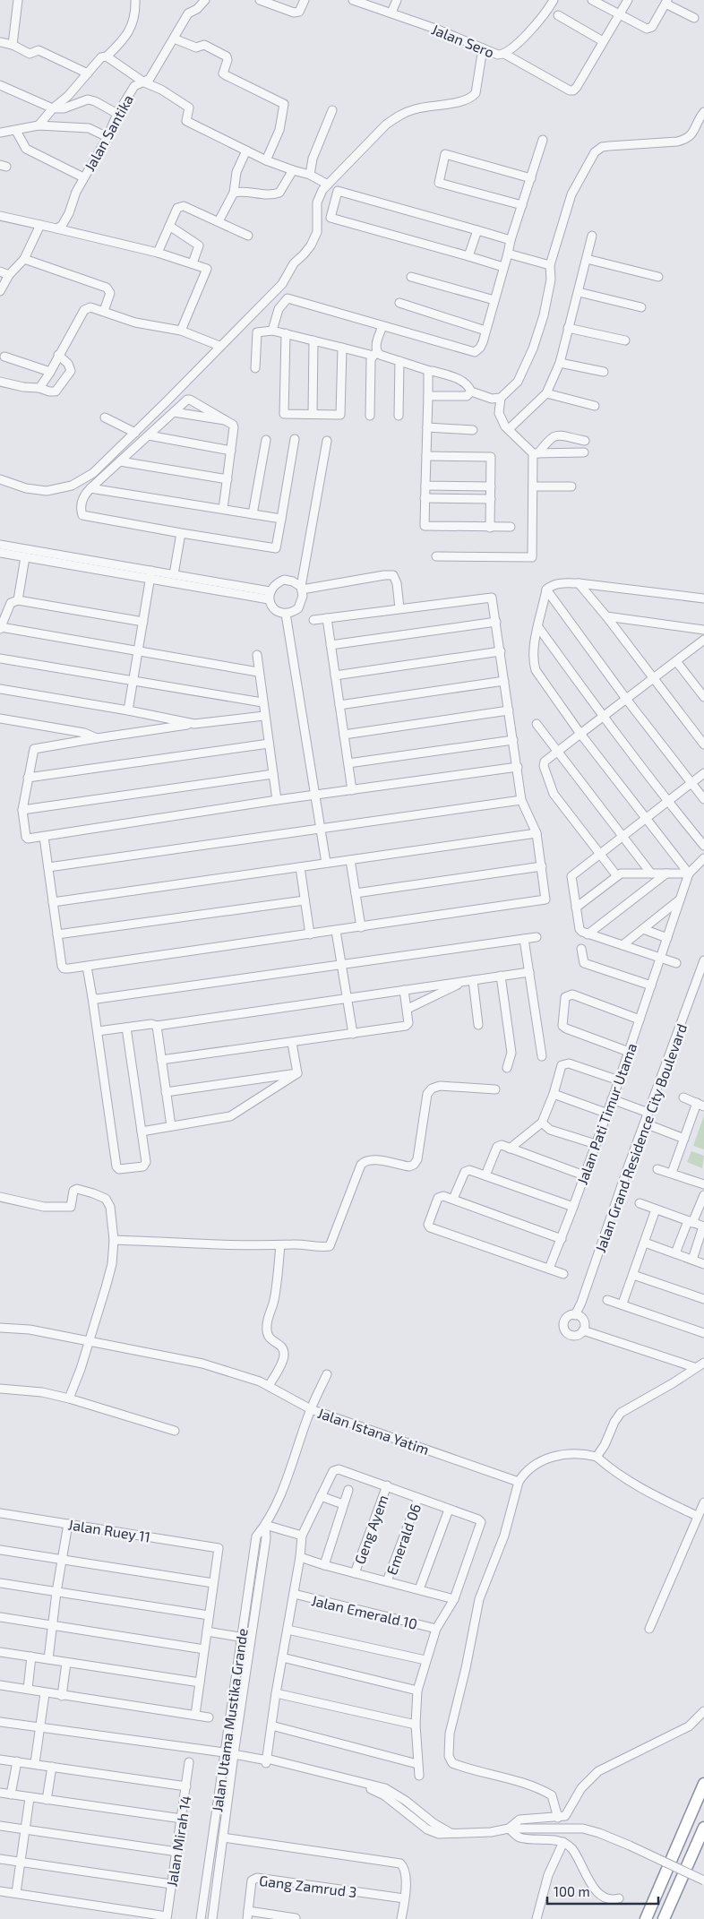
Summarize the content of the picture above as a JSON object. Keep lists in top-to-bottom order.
{
  "streets": {
    "street": [
      "Jalan Sero",
      "Jalan Santika",
      "Jalan Pati Timur Utama",
      "Jalan Grand Residence City Boulevard",
      "Jalan Istana Yatim",
      "Geng Ayem",
      "Jalan Ruey 11",
      "Emerald 06",
      "Jalan Emerald 10",
      "Jalan Utama Mustika Grande",
      "Jalan Mirah 14",
      "Gang Zamrud 3"
    ]
  },
  "crossings": [
    ["Jalan Istana Yatim", "Jalan Utama Mustika Grande"]
  ],
  "scale_bar": "100 m"
}
